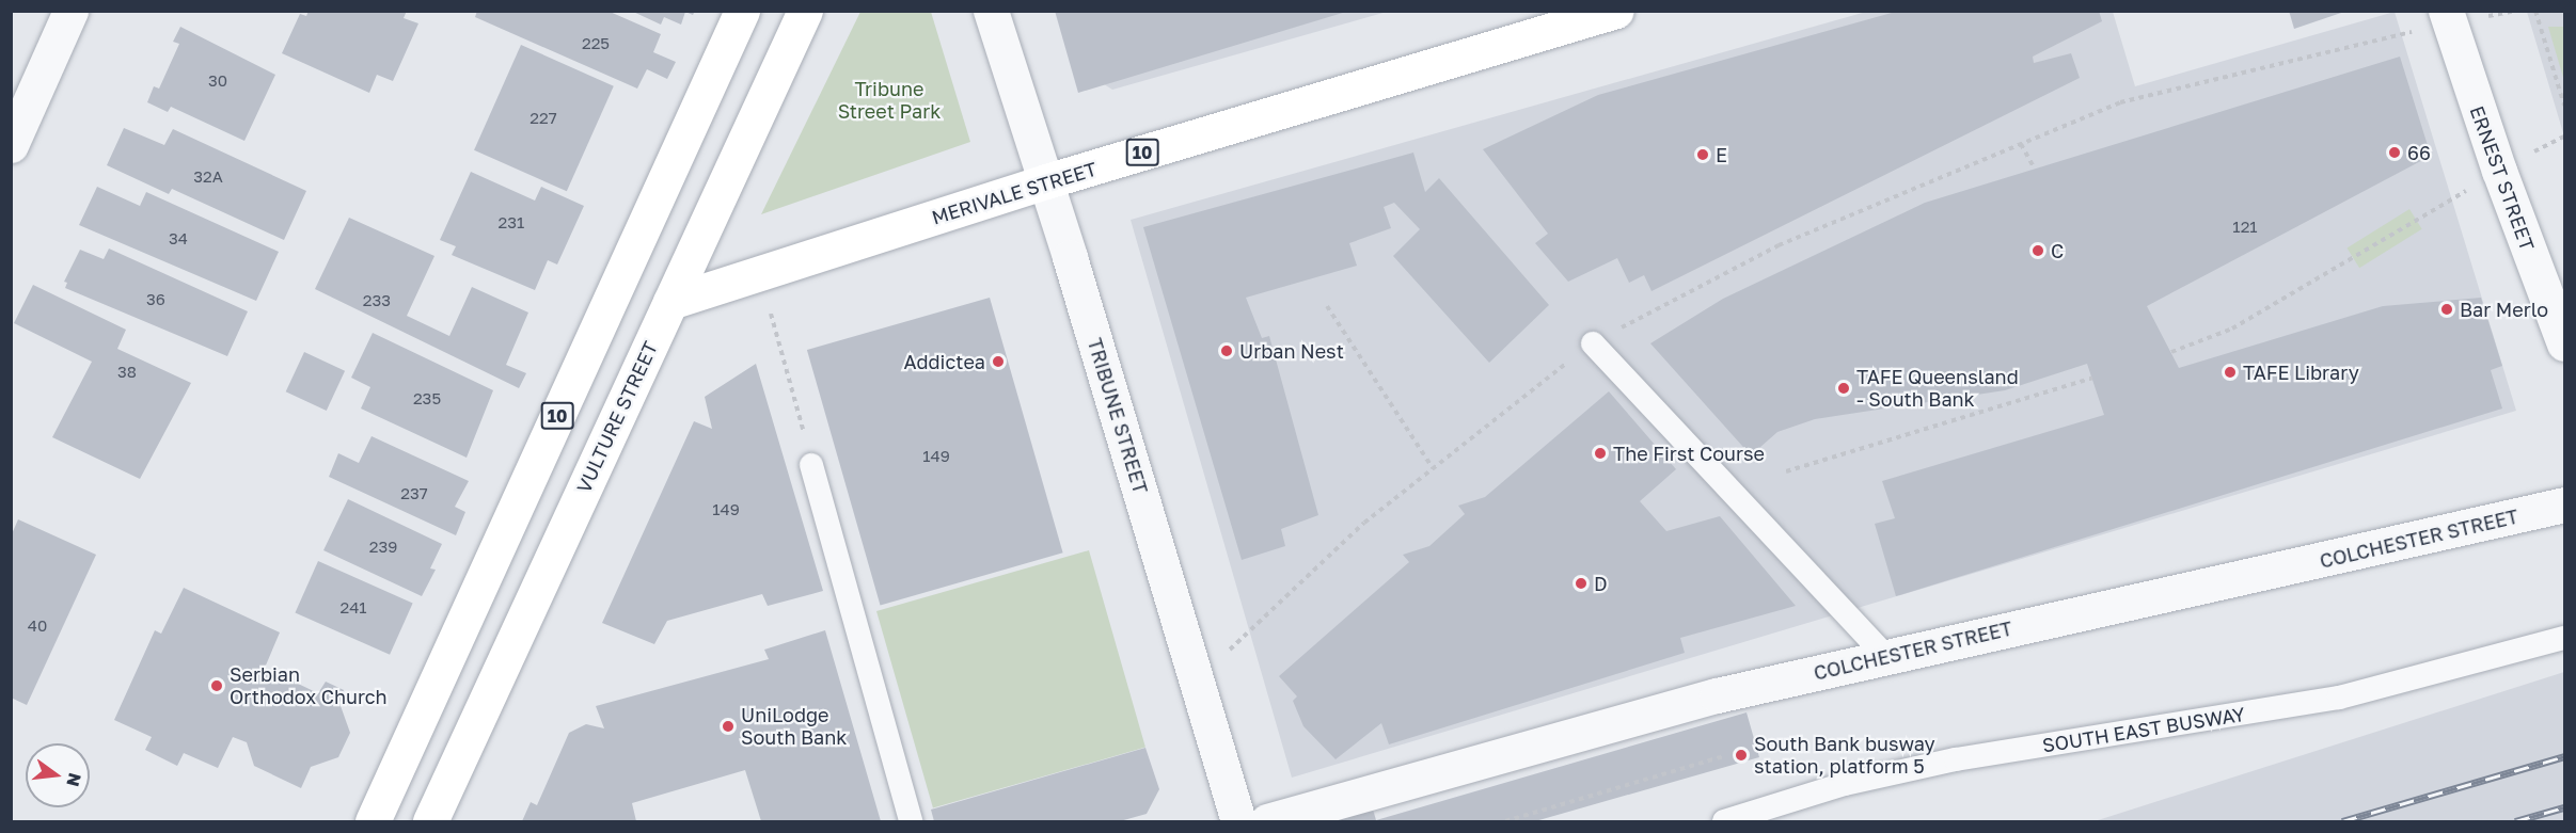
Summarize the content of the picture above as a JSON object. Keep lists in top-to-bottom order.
{
  "streets": {
    "main road": ["10", "MERIVALE STREET", "VULTURE STREET"],
    "street": ["ERNEST STREET", "TRIBUNE STREET", "COLCHESTER STREET"],
    "lane": ["SOUTH EAST BUSWAY"]
  },
  "crossings": [
    ["MERIVALE STREET", "TRIBUNE STREET"],
    ["MERIVALE STREET", "VULTURE STREET"]
  ],
  "parks": ["Tribune Street Park"],
  "places": [
    "66",
    "E",
    "C",
    "Bar Merlo",
    "Urban Nest",
    "Addictea",
    "TAFE Library",
    "TAFE Queensland - South Bank",
    "The First Course",
    "D",
    "Serbian Orthodox Church",
    "UniLodge South Bank",
    "South Bank busway station, platform 5"
  ],
  "house_numbers": [
    "225",
    "30",
    "227",
    "32A",
    "231",
    "121",
    "34",
    "36",
    "233",
    "38",
    "235",
    "149",
    "237",
    "149",
    "239",
    "241",
    "40"
  ],
  "north": "right"
}
